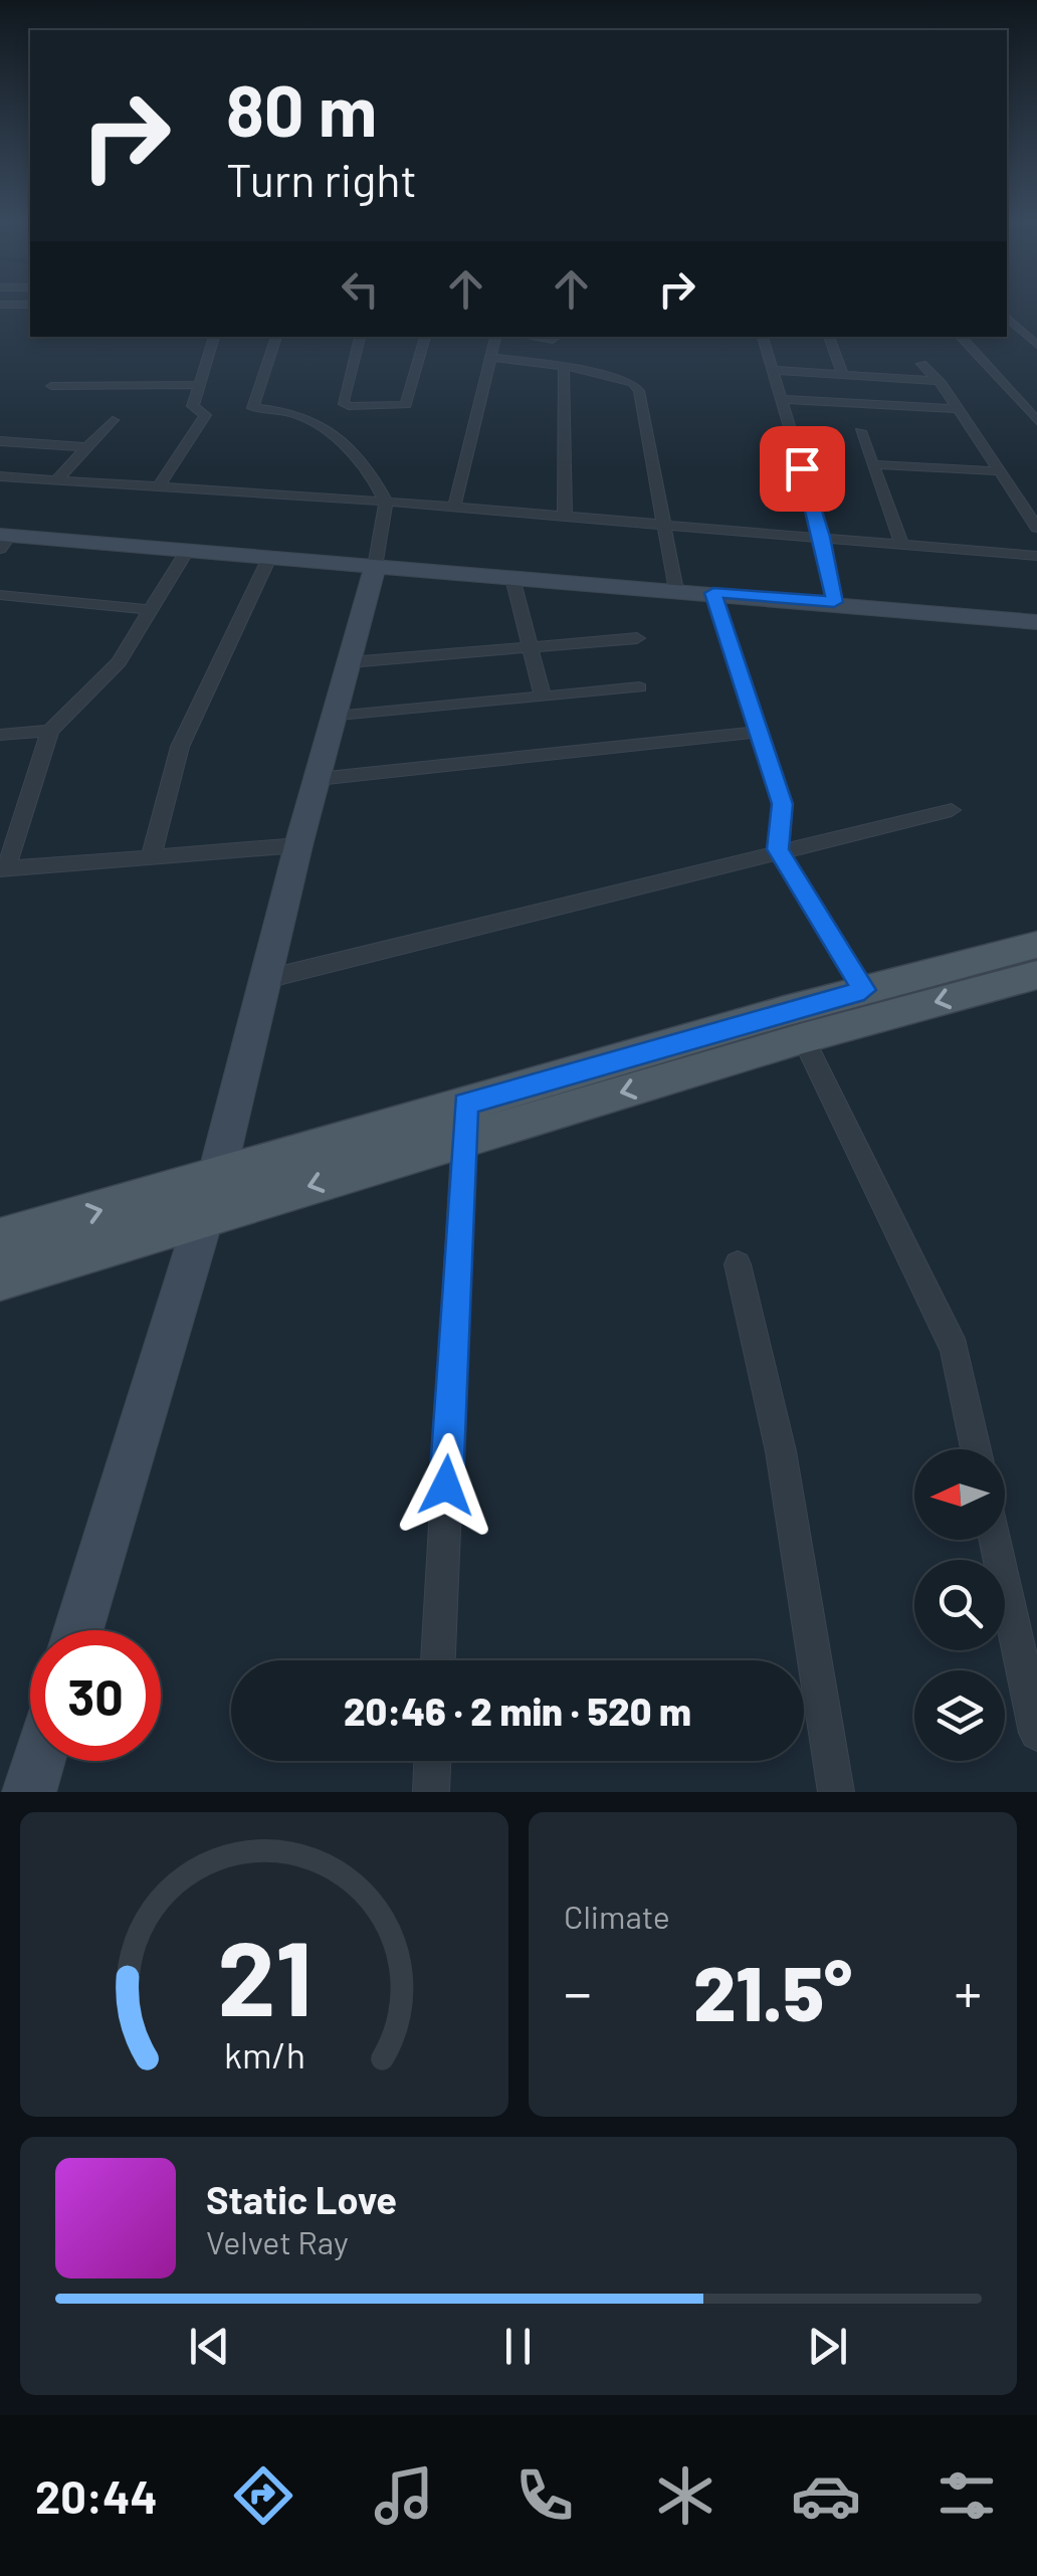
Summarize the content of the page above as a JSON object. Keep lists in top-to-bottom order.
{
  "north": "left",
  "page": {
    "turn": ["80 m", "Turn right"],
    "limit": "30",
    "trip": "20:46 · 2 min · 520 m",
    "tile": "Climate",
    "heat": ["−", "21.5°", "+"],
    "song": ["Static Love", "Velvet Ray"],
    "tabs": "20:44",
    "gauge": ["21", "km/h"]
  }
}
